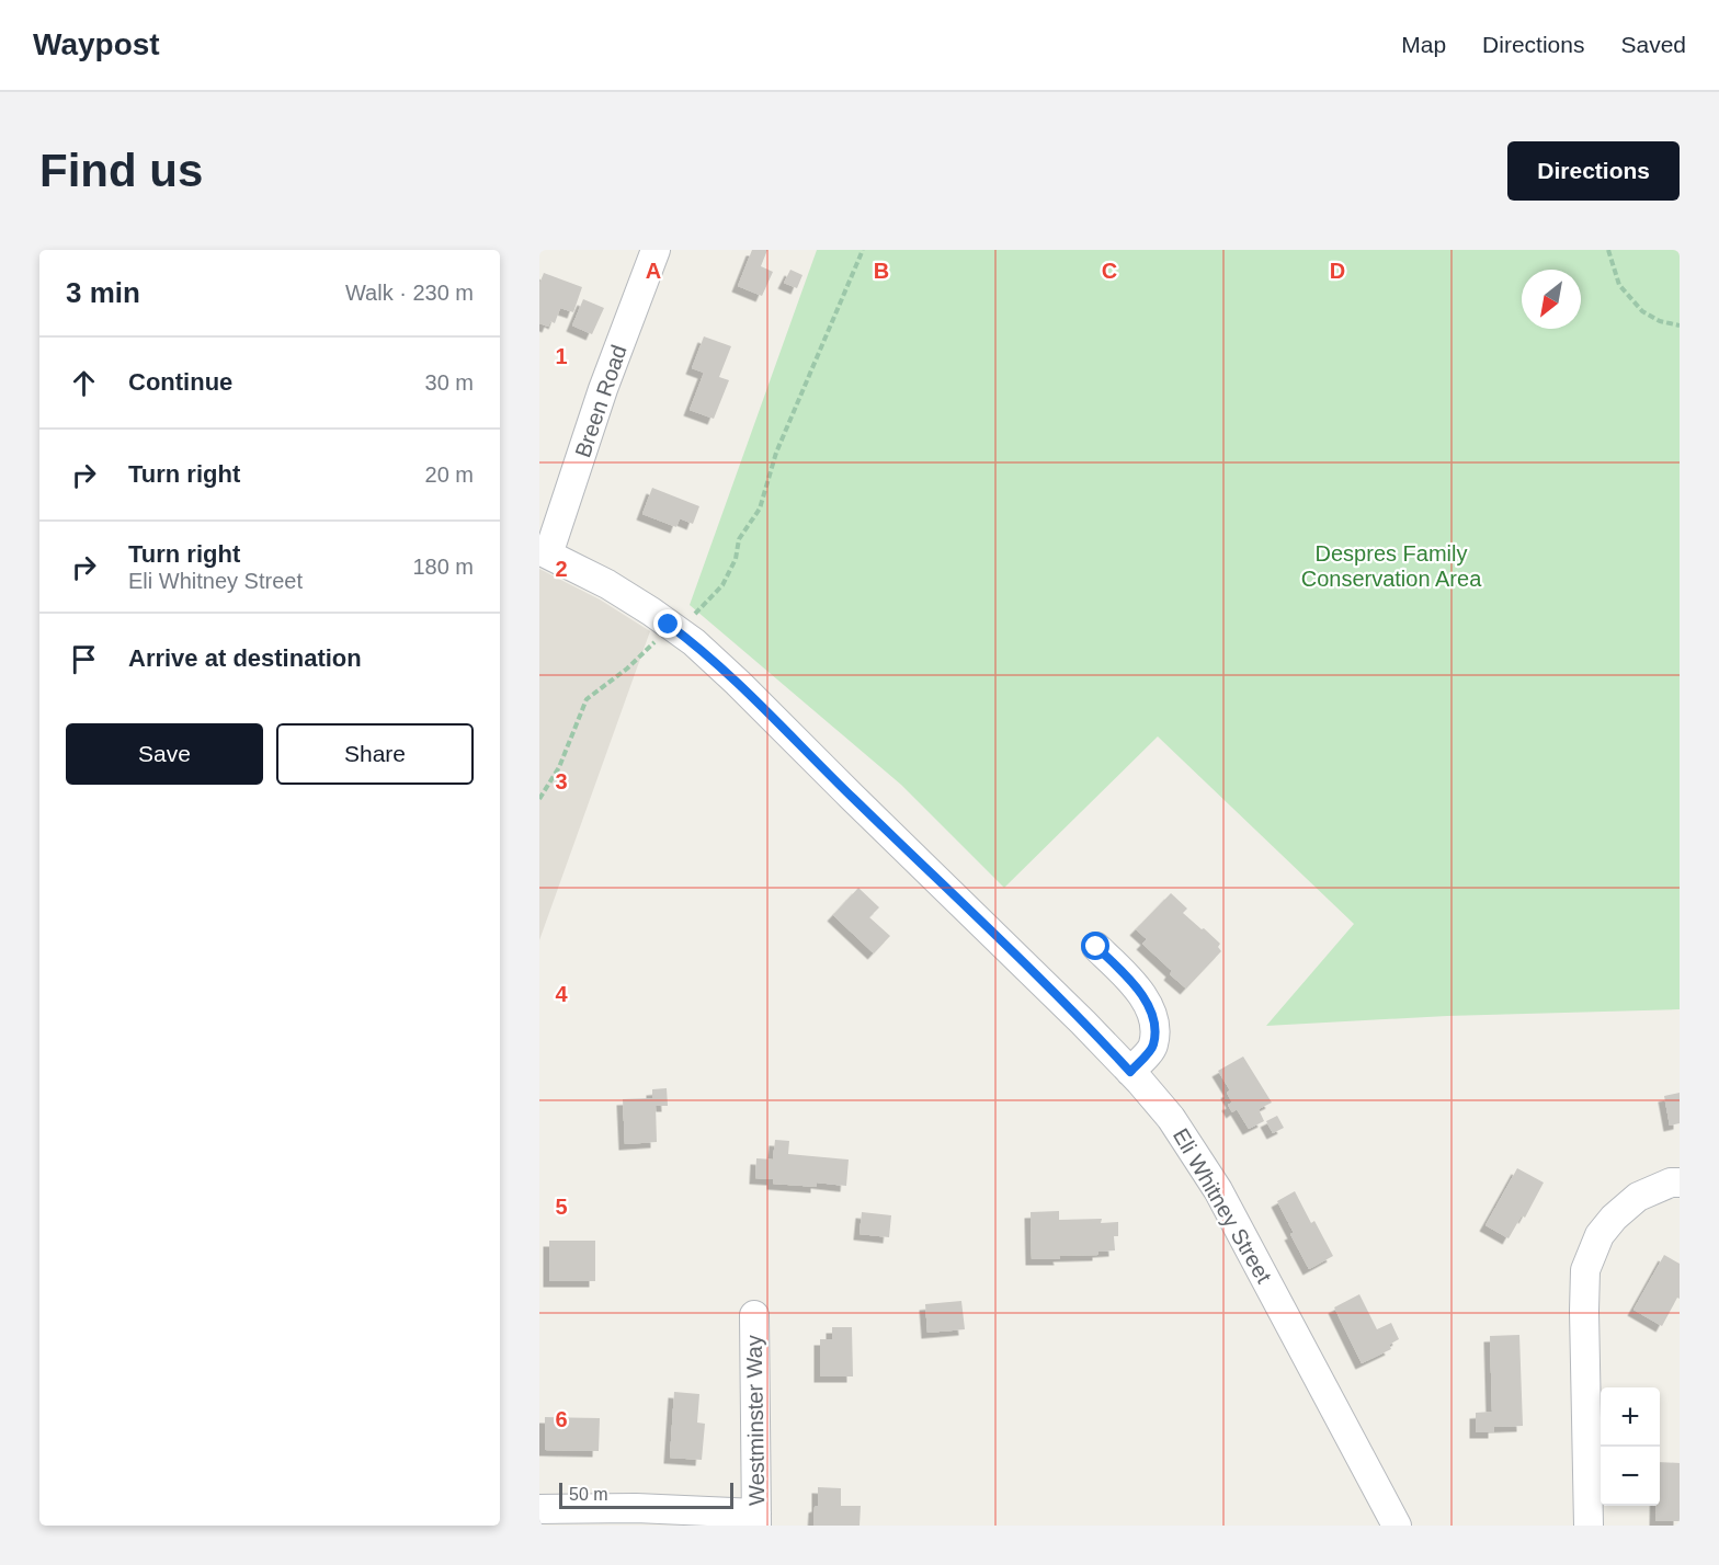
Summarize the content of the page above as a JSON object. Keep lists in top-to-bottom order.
{
  "streets": {
    "street": ["Breen Road", "Eli Whitney Street", "Westminster Way"]
  },
  "crossings": [
    ["Breen Road", "Eli Whitney Street"]
  ],
  "parks": ["Despres Family Conservation Area"],
  "scale_bar": "50 m",
  "north": "bottom left",
  "page": {
    "header": "Waypost",
    "nav": ["Map", "Directions", "Saved"],
    "buttons": [
      "Directions",
      ["Save", "Share"]
    ],
    "title": "Find us",
    "heading": ["3 min", "Walk · 230 m"],
    "list": [
      ["Continue", "30 m"],
      ["Turn right", "20 m"],
      ["Turn right", "Eli Whitney Street", "180 m"],
      "Arrive at destination"
    ],
    "map_buttons": ["+", "−"],
    "scale": "50 m"
  },
  "grid": {
    "columns": [
      "A",
      "B",
      "C",
      "D"
    ],
    "rows": [
      "1",
      "2",
      "3",
      "4",
      "5",
      "6"
    ]
  }
}
